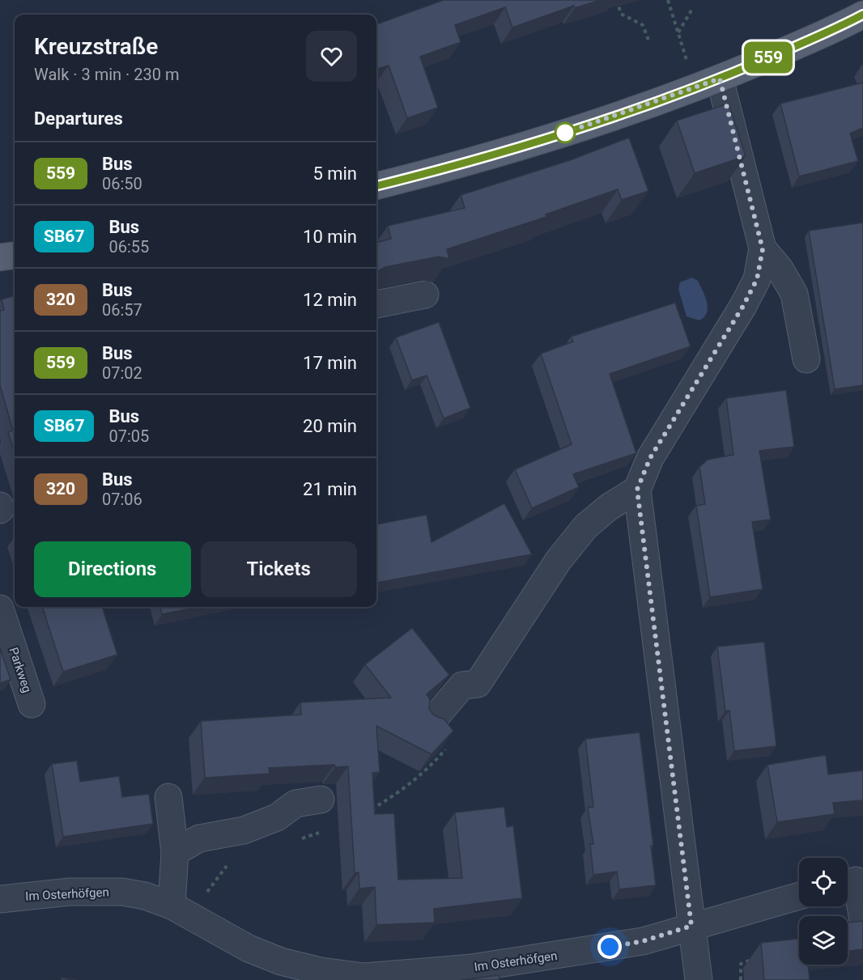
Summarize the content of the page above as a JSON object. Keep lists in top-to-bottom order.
{
  "streets": {
    "street": ["Parkweg", "Im Osterhöfgen"]
  },
  "lines": ["bus line 559"],
  "page": {
    "on_map": "559",
    "heading": [
      ["Kreuzstraße", "Walk · 3 min · 230 m"],
      "Departures"
    ],
    "list": [
      {
        "mark": "559",
        "name": "Bus",
        "note": "06:50",
        "value": "5 min"
      },
      {
        "mark": "SB67",
        "name": "Bus",
        "note": "06:55",
        "value": "10 min"
      },
      {
        "mark": "320",
        "name": "Bus",
        "note": "06:57",
        "value": "12 min"
      },
      {
        "mark": "559",
        "name": "Bus",
        "note": "07:02",
        "value": "17 min"
      },
      {
        "mark": "SB67",
        "name": "Bus",
        "note": "07:05",
        "value": "20 min"
      },
      {
        "mark": "320",
        "name": "Bus",
        "note": "07:06",
        "value": "21 min"
      }
    ],
    "buttons": ["Directions", "Tickets"]
  }
}
